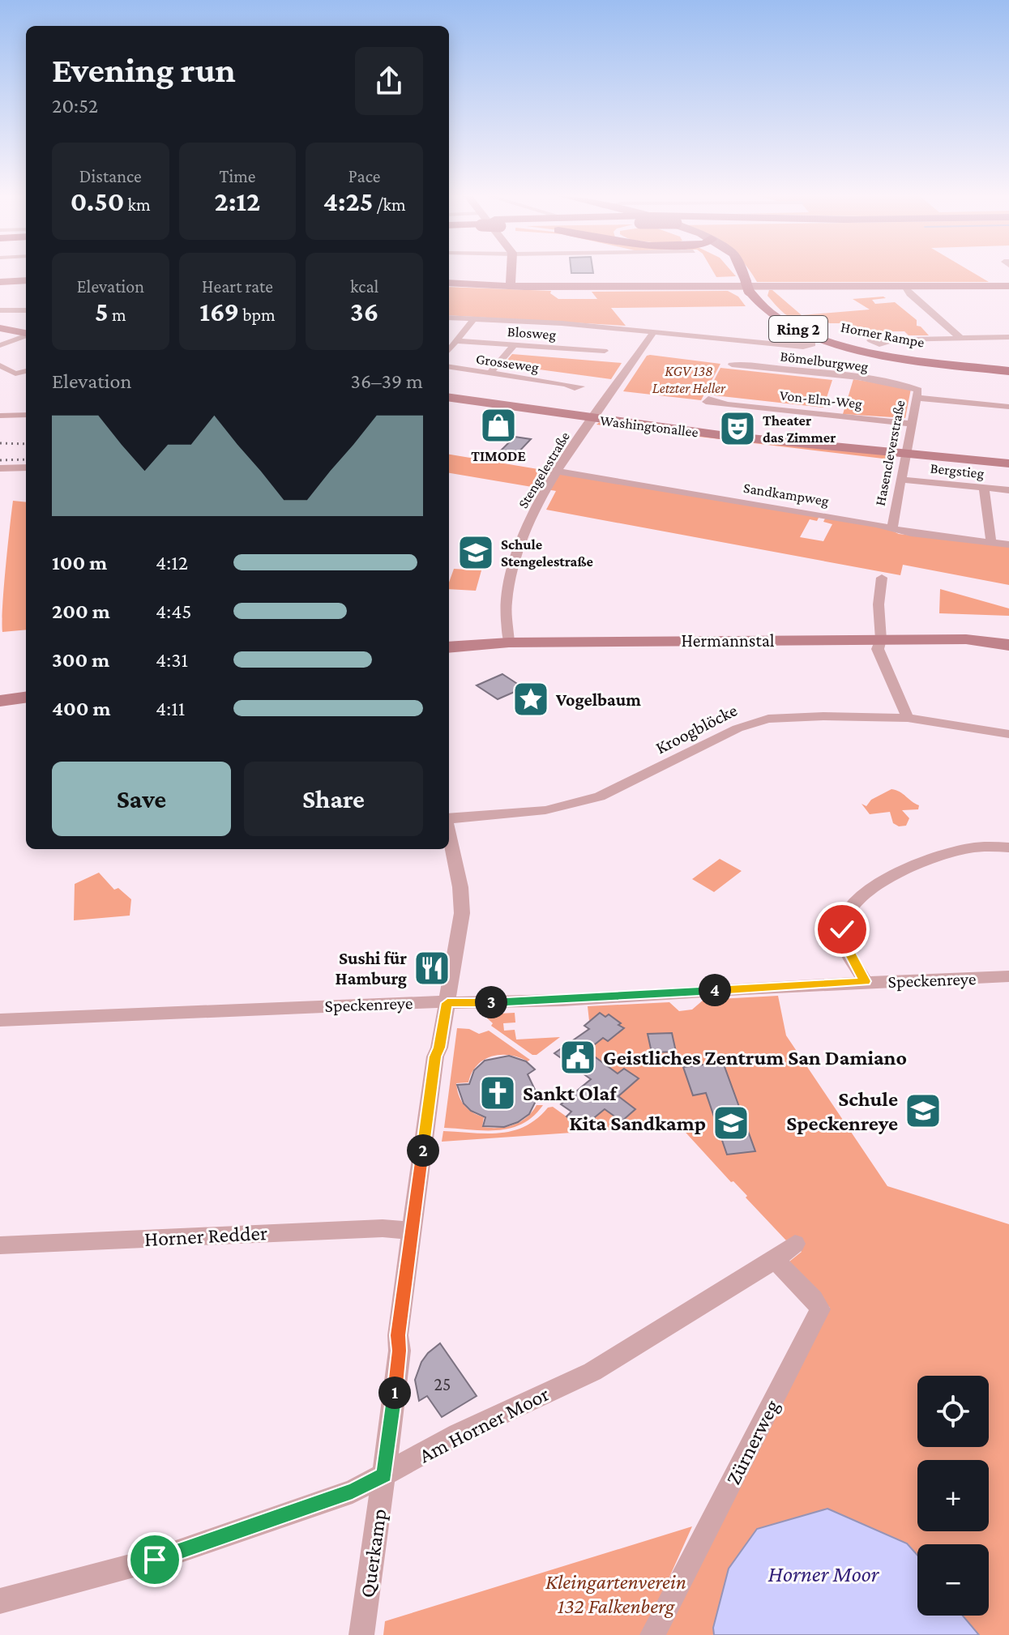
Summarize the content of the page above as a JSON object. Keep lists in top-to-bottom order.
{
  "streets": {
    "main road": ["Ring 2", "Horner Rampe"],
    "street": [
      "Blosweg",
      "Bömelburgweg",
      "Grosseweg",
      "Von-Elm-Weg",
      "Washingtonallee",
      "Hasencleverstraße",
      "Stengelestraße",
      "Bergstieg",
      "Sandkampweg",
      "Hermannstal",
      "Kroogblöcke",
      "Speckenreye",
      "Horner Redder",
      "Am Horner Moor",
      "Zürnerweg",
      "Querkamp"
    ]
  },
  "crossings": [
    ["Bömelburgweg", "Hasencleverstraße"],
    ["Von-Elm-Weg", "Hasencleverstraße"],
    ["Washingtonallee", "Hasencleverstraße"],
    ["Washingtonallee", "Stengelestraße"],
    ["Hasencleverstraße", "Bergstieg"],
    ["Hasencleverstraße", "Sandkampweg"],
    ["Stengelestraße", "Sandkampweg"],
    ["Stengelestraße", "Hermannstal"],
    ["Speckenreye", "Querkamp"],
    ["Horner Redder", "Querkamp"],
    ["Am Horner Moor", "Zürnerweg"],
    ["Am Horner Moor", "Querkamp"]
  ],
  "water": ["Horner Moor"],
  "parks": ["KGV 138 Letzter Heller", "Kleingartenverein 132 Falkenberg"],
  "places": {
    "shop": ["TIMODE"],
    "theatre": ["Theater das Zimmer"],
    "school or university": ["Schule Stengelestraße", "Schule Speckenreye", "Kita Sandkamp"],
    "place": ["Vogelbaum"],
    "restaurant": ["Sushi für Hamburg"],
    "public building": ["Geistliches Zentrum San Damiano"],
    "church": ["Sankt Olaf"]
  },
  "house_numbers": ["25"],
  "page": {
    "heading": ["Evening run", "20:52"],
    "stats": [
      ["Distance", "0.50 km"],
      ["Time", "2:12"],
      ["Pace", "4:25 /km"],
      ["Elevation", "5 m"],
      ["Heart rate", "169 bpm"],
      ["kcal", "36"]
    ],
    "chart": ["Elevation", "36–39 m"],
    "list": [
      {
        "name": "100 m",
        "note": "4:12"
      },
      {
        "name": "200 m",
        "note": "4:45"
      },
      {
        "name": "300 m",
        "note": "4:31"
      },
      {
        "name": "400 m",
        "note": "4:11"
      }
    ],
    "buttons": ["Save", "Share"],
    "pins": [
      "4",
      "3",
      "2",
      "1"
    ],
    "map_buttons": ["+", "−"]
  }
}
